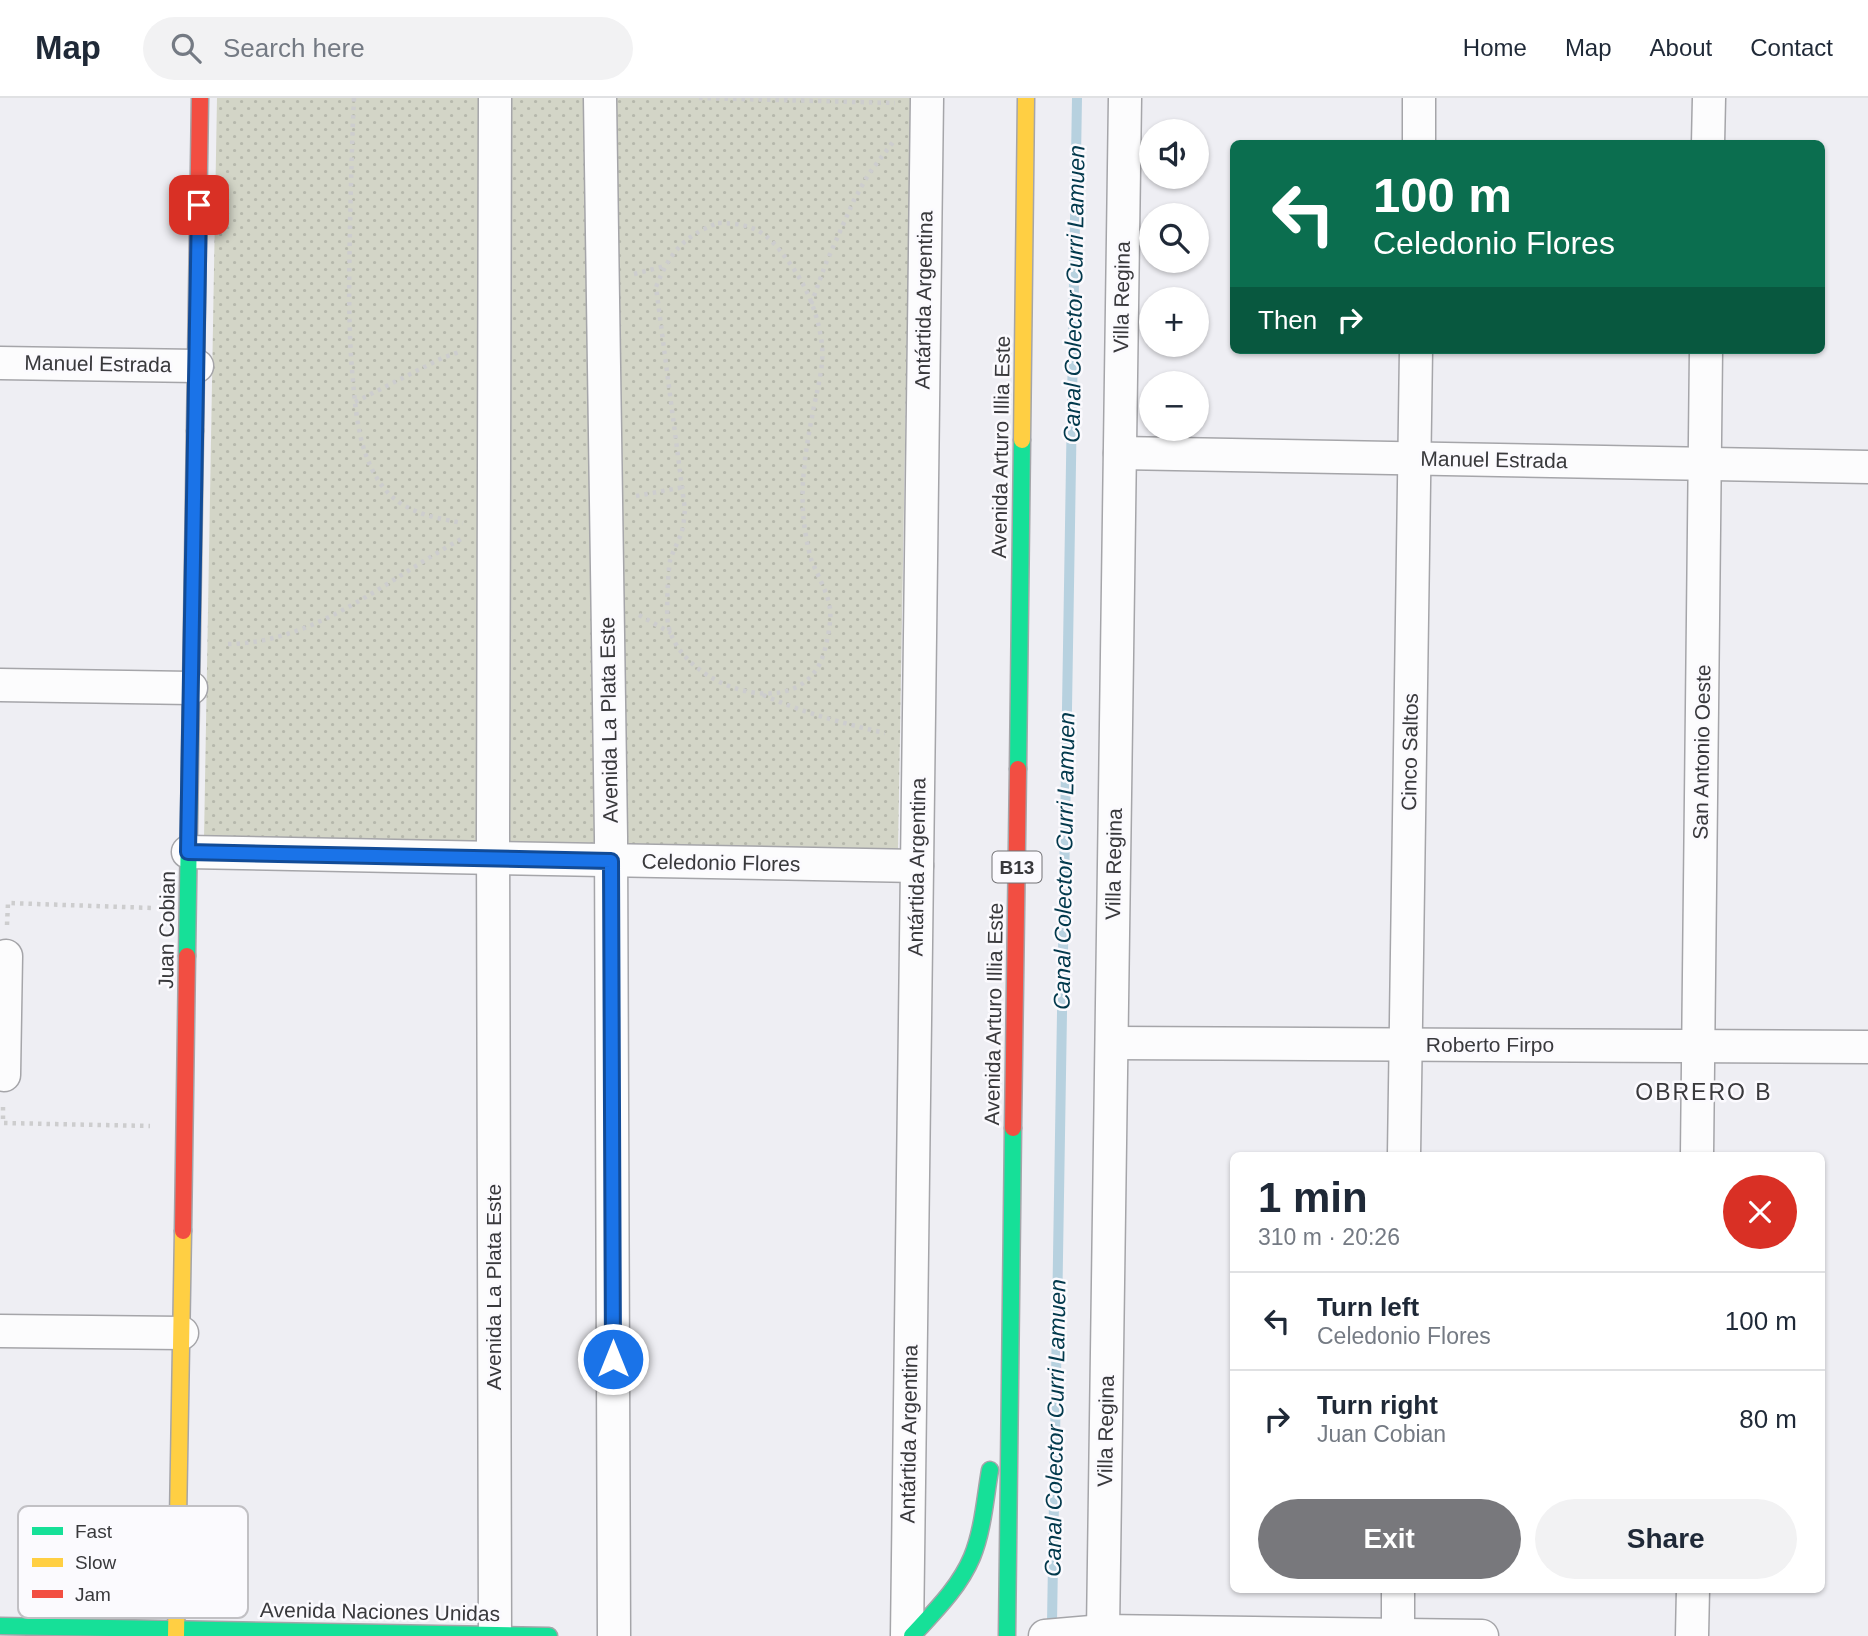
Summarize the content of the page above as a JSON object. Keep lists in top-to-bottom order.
{
  "streets": {
    "main road": [
      "Avenida Arturo Illia Este",
      "B13",
      "Juan Cobian",
      "Avenida Naciones Unidas"
    ],
    "street": [
      "Villa Regina",
      "Antártida Argentina",
      "Manuel Estrada",
      "Avenida La Plata Este",
      "Cinco Saltos",
      "San Antonio Oeste",
      "Celedonio Flores",
      "Roberto Firpo"
    ]
  },
  "crossings": [
    ["Villa Regina", "Manuel Estrada"],
    ["Villa Regina", "Roberto Firpo"],
    ["Antártida Argentina", "Celedonio Flores"],
    ["Manuel Estrada", "Cinco Saltos"],
    ["Manuel Estrada", "San Antonio Oeste"],
    ["Manuel Estrada", "Juan Cobian"],
    ["Avenida La Plata Este", "Celedonio Flores"],
    ["Avenida La Plata Este", "Avenida Naciones Unidas"],
    ["Cinco Saltos", "Roberto Firpo"],
    ["San Antonio Oeste", "Roberto Firpo"],
    ["Celedonio Flores", "Juan Cobian"]
  ],
  "districts": ["OBRERO B"],
  "water": ["Canal Colector Curri Lamuen"],
  "legend": ["Fast", "Slow", "Jam"],
  "page": {
    "header": "Map",
    "search": "Search here",
    "nav": [
      "Home",
      "Map",
      "About",
      "Contact"
    ],
    "map_buttons": ["+", "−"],
    "turn": ["100 m", "Celedonio Flores"],
    "then": "Then",
    "heading": ["1 min", "310 m · 20:26"],
    "list": [
      {
        "name": "Turn left",
        "note": "Celedonio Flores",
        "value": "100 m"
      },
      {
        "name": "Turn right",
        "note": "Juan Cobian",
        "value": "80 m"
      }
    ],
    "buttons": ["Exit", "Share"]
  }
}
